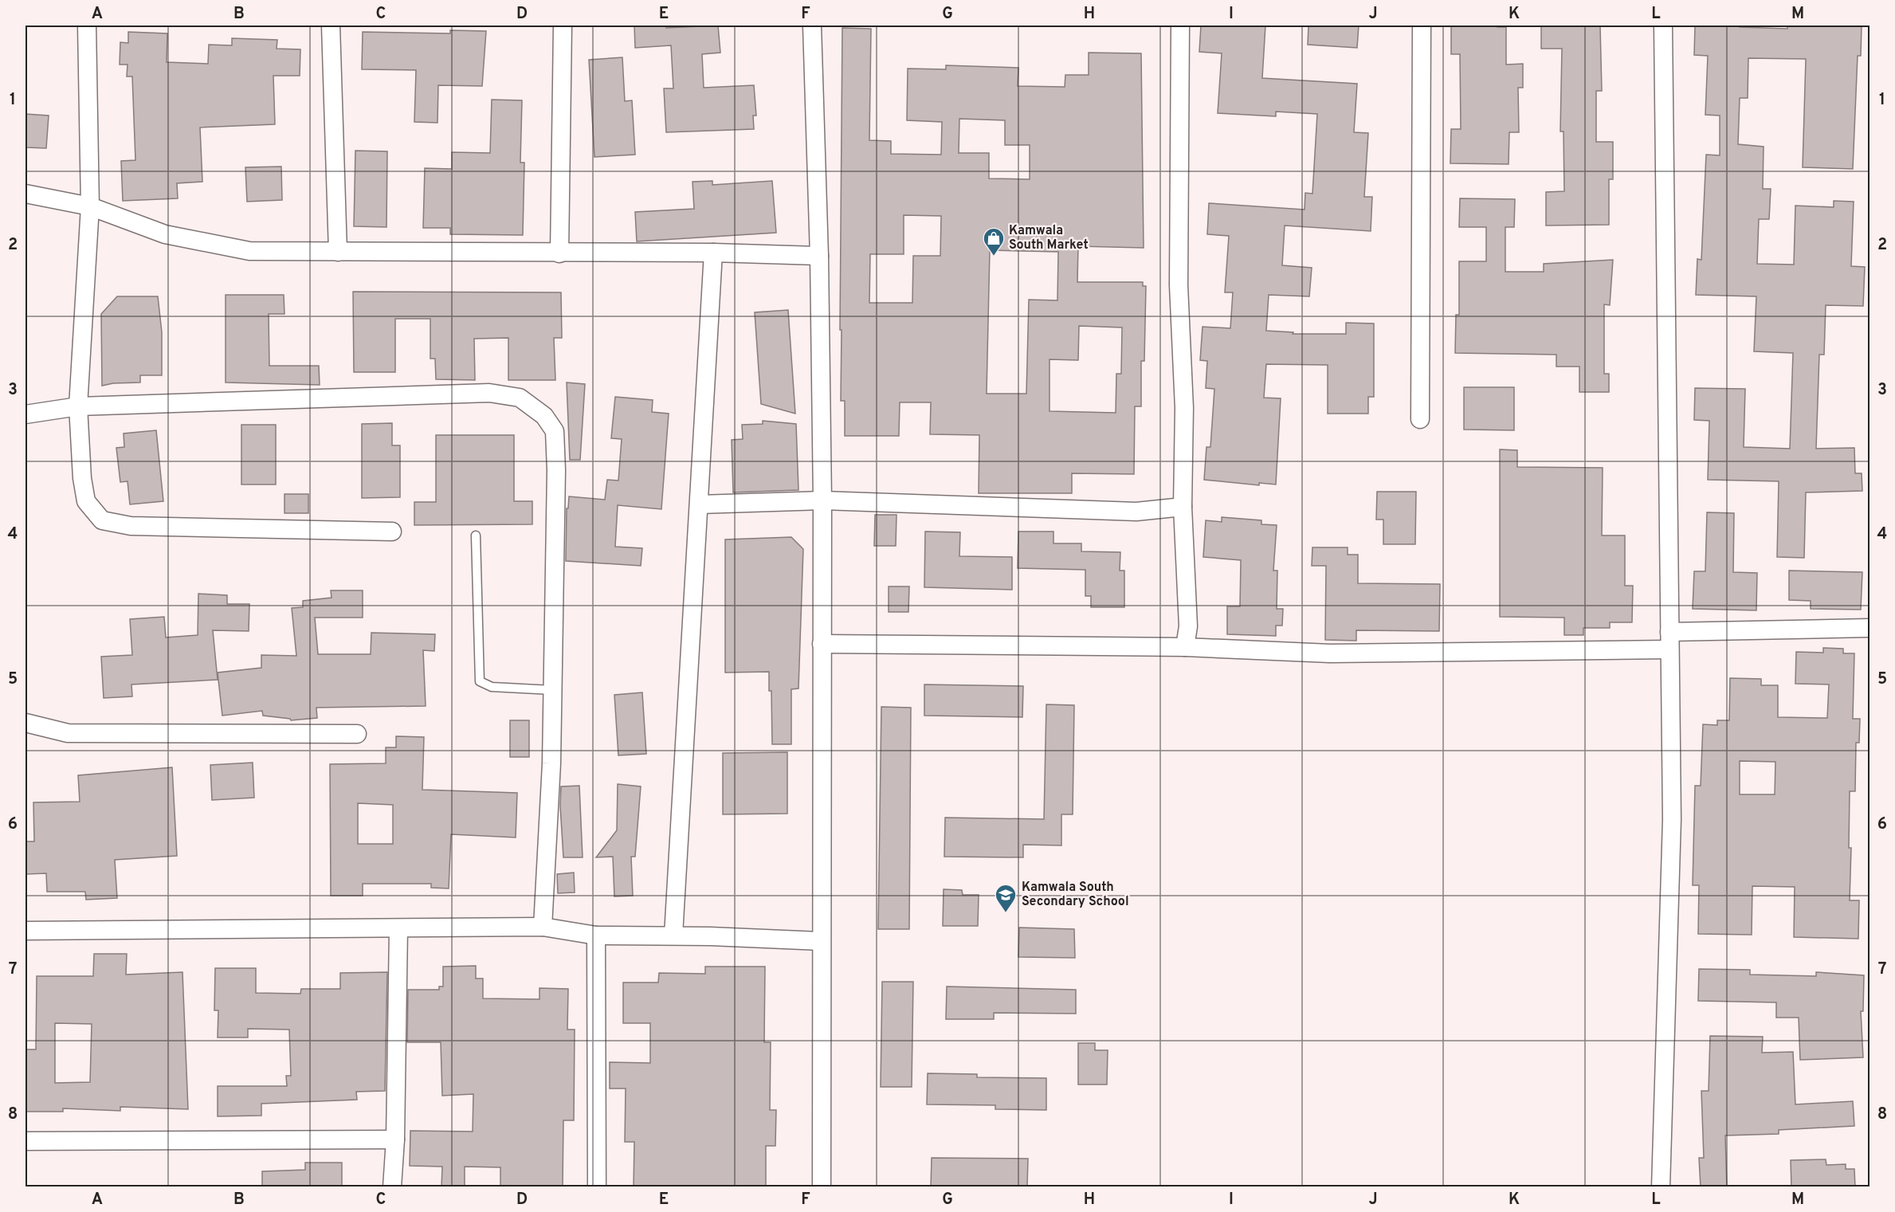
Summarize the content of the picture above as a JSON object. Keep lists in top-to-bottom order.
{
  "places": {
    "shop": ["Kamwala South Market"],
    "school or university": ["Kamwala South Secondary School"]
  },
  "grid": {
    "columns": [
      "A",
      "B",
      "C",
      "D",
      "E",
      "F",
      "G",
      "H",
      "I",
      "J",
      "K",
      "L",
      "M"
    ],
    "rows": [
      "1",
      "2",
      "3",
      "4",
      "5",
      "6",
      "7",
      "8"
    ]
  }
}
